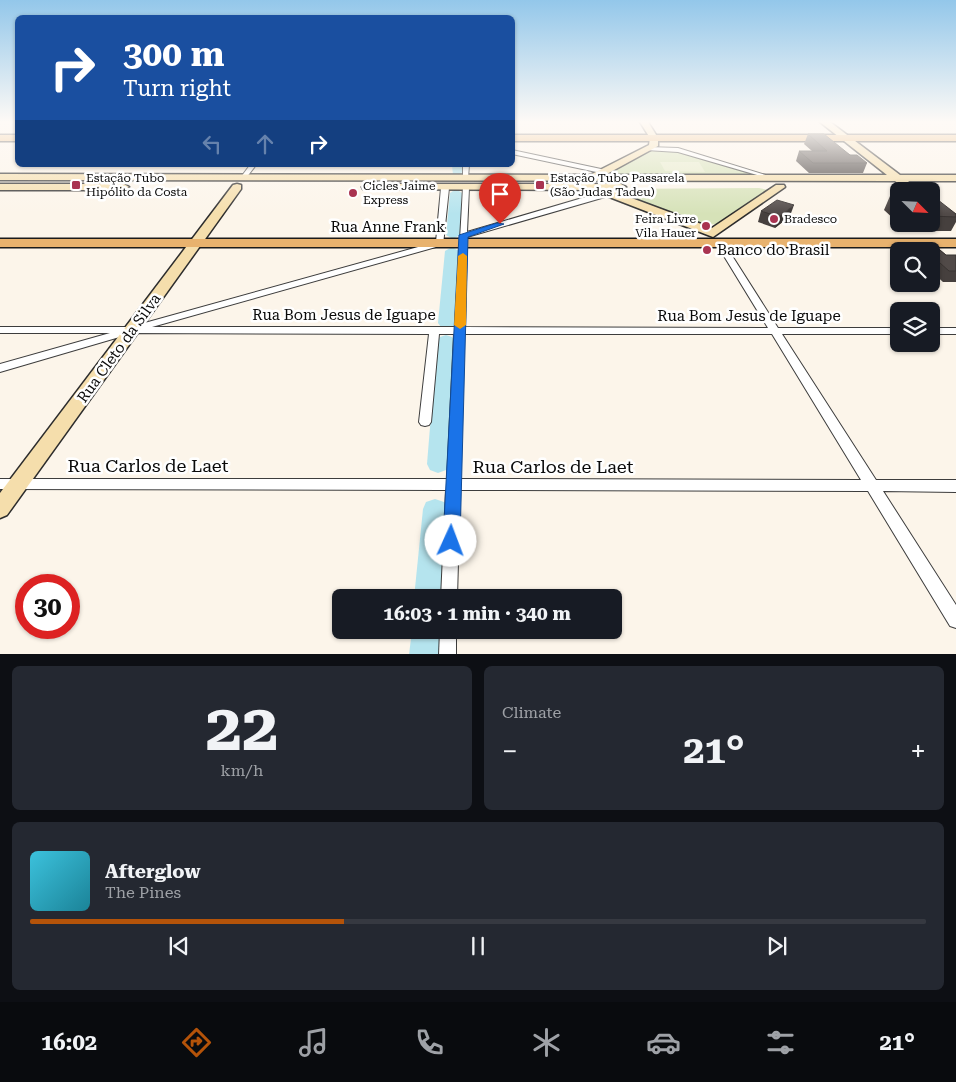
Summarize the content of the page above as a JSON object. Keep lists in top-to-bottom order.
{
  "streets": {
    "main road": ["Rua Anne Frank"],
    "street": ["Rua Bom Jesus de Iguape", "Rua Cleto da Silva", "Rua Carlos de Laet"]
  },
  "crossings": [
    ["Rua Anne Frank", "Rua Cleto da Silva"],
    ["Rua Bom Jesus de Iguape", "Rua Cleto da Silva"],
    ["Rua Cleto da Silva", "Rua Carlos de Laet"]
  ],
  "places": {
    "transit": ["Estação Tubo Hipólito da Costa", "Estação Tubo Passarela (São Judas Tadeu)"],
    "other": [
      "Cicles Jaime Express",
      "Bradesco",
      "Feira Livre Vila Hauer",
      "Banco do Brasil"
    ]
  },
  "north": "bottom right",
  "page": {
    "turn": ["300 m", "Turn right"],
    "limit": "30",
    "trip": "16:03 · 1 min · 340 m",
    "tile": [
      ["22", "km/h"],
      "Climate"
    ],
    "heat": ["−", "21°", "+"],
    "song": ["Afterglow", "The Pines"],
    "tabs": ["16:02", "21°"]
  }
}
